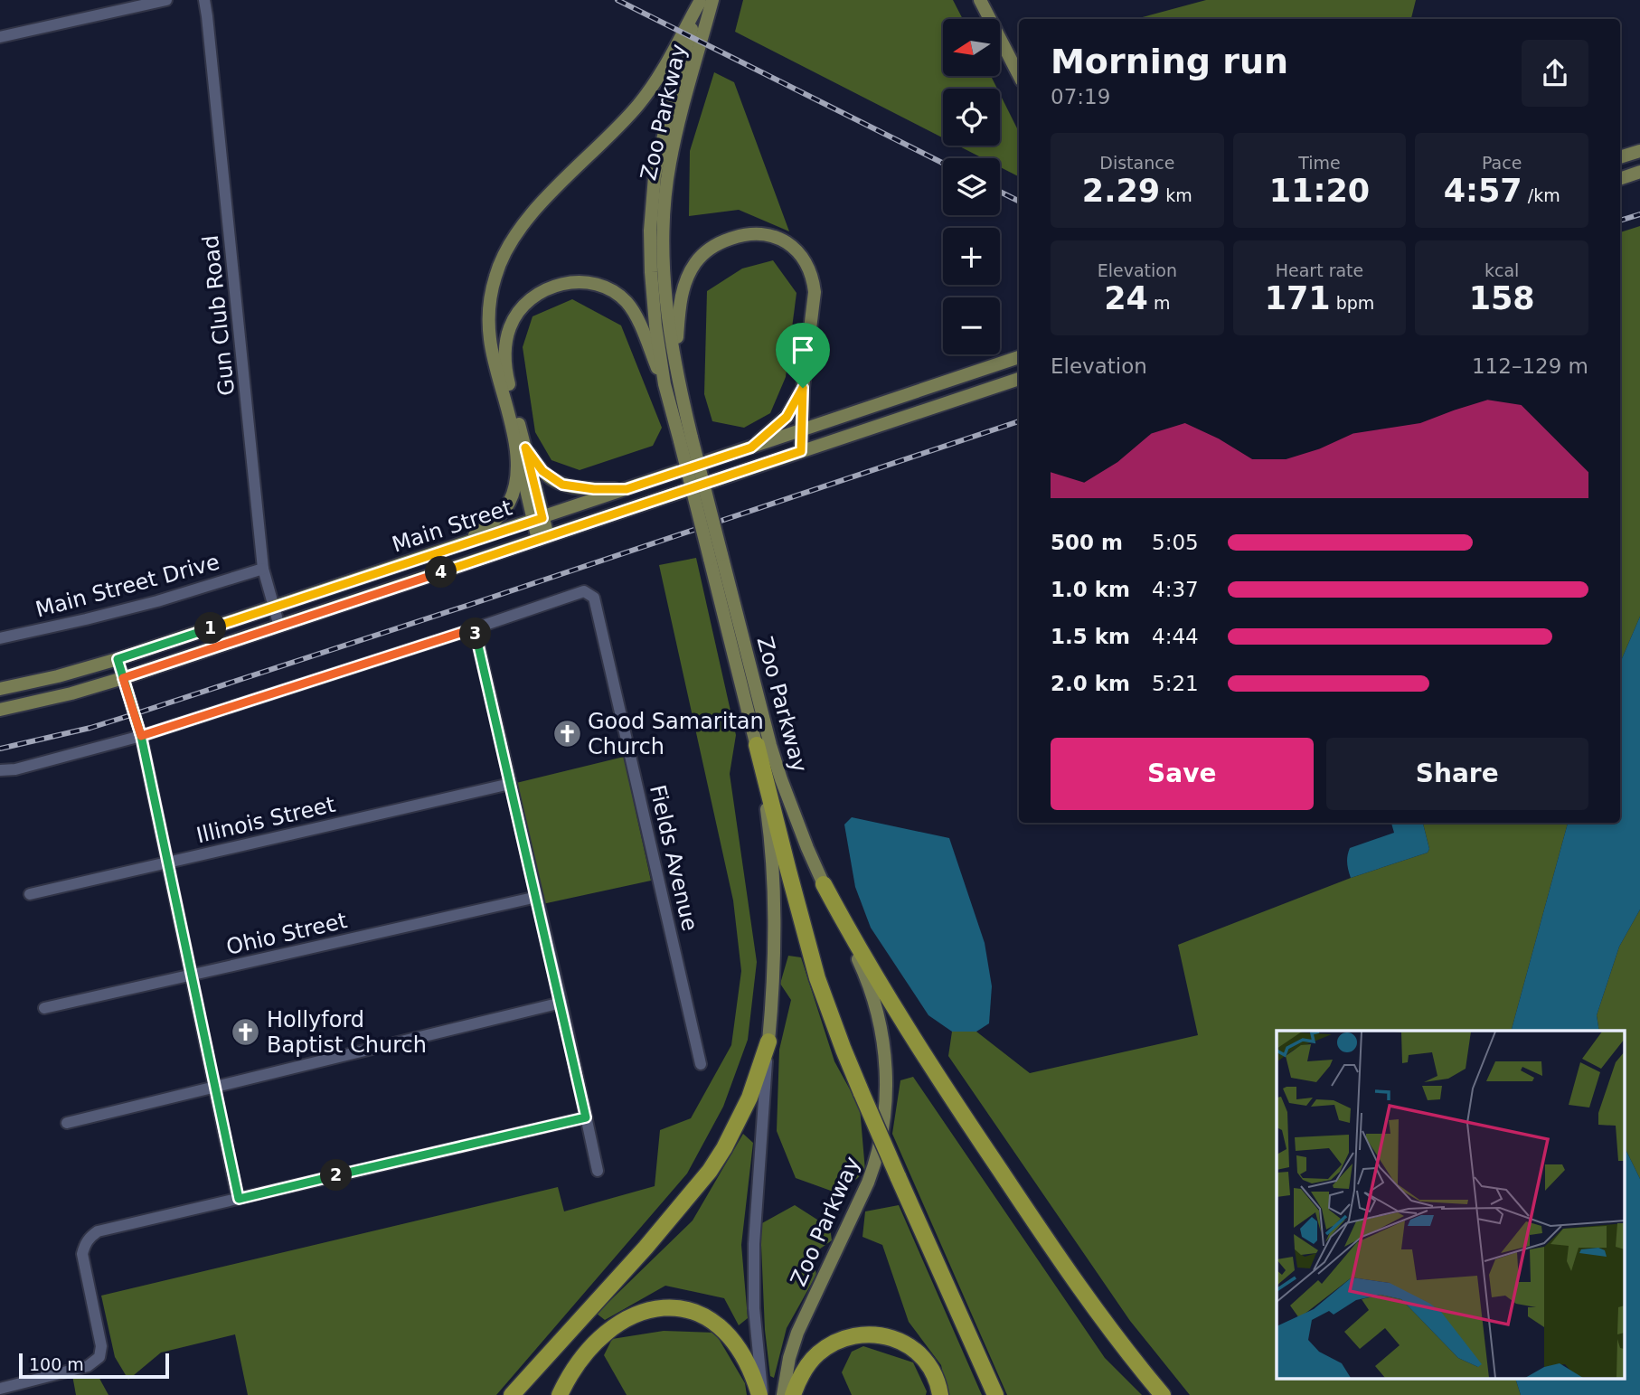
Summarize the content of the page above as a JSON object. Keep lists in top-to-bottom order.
{
  "streets": {
    "main road": ["Zoo Parkway", "Main Street"],
    "street": [
      "Gun Club Road",
      "Main Street Drive",
      "Illinois Street",
      "Fields Avenue",
      "Ohio Street"
    ]
  },
  "crossings": [
    ["Gun Club Road", "Main Street"],
    ["Gun Club Road", "Main Street Drive"]
  ],
  "places": {
    "church": ["Good Samaritan Church", "Hollyford Baptist Church"]
  },
  "scale_bar": "100 m",
  "north": "left",
  "page": {
    "map_buttons": ["+", "−"],
    "heading": ["Morning run", "07:19"],
    "stats": [
      ["Distance", "2.29 km"],
      ["Time", "11:20"],
      ["Pace", "4:57 /km"],
      ["Elevation", "24 m"],
      ["Heart rate", "171 bpm"],
      ["kcal", "158"]
    ],
    "chart": ["Elevation", "112–129 m"],
    "list": [
      {
        "name": "500 m",
        "note": "5:05"
      },
      {
        "name": "1.0 km",
        "note": "4:37"
      },
      {
        "name": "1.5 km",
        "note": "4:44"
      },
      {
        "name": "2.0 km",
        "note": "5:21"
      }
    ],
    "pins": [
      "4",
      "1",
      "3",
      "2"
    ],
    "buttons": ["Save", "Share"],
    "scale": "100 m"
  }
}
